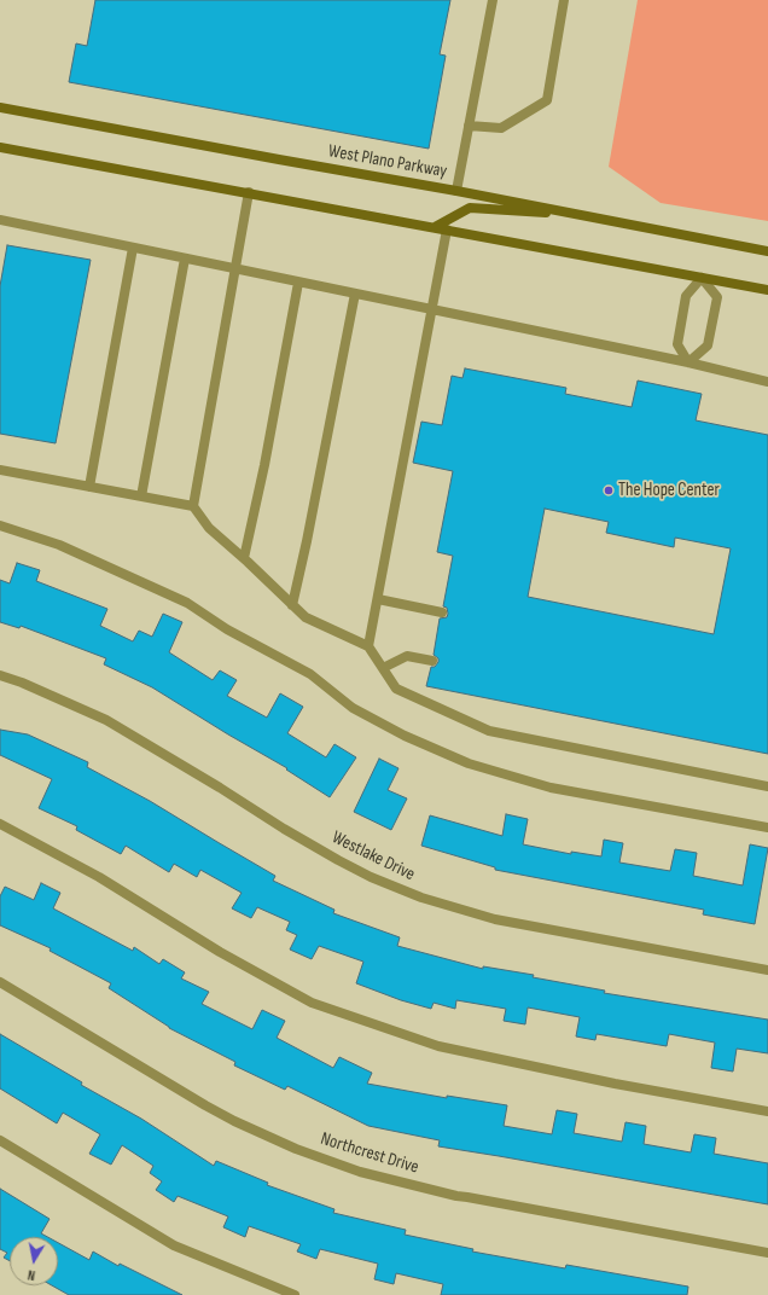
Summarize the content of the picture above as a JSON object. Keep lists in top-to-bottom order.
{
  "streets": {
    "main road": ["West Plano Parkway"],
    "street": ["Westlake Drive", "Northcrest Drive"]
  },
  "places": ["The Hope Center"],
  "north": "bottom"
}
